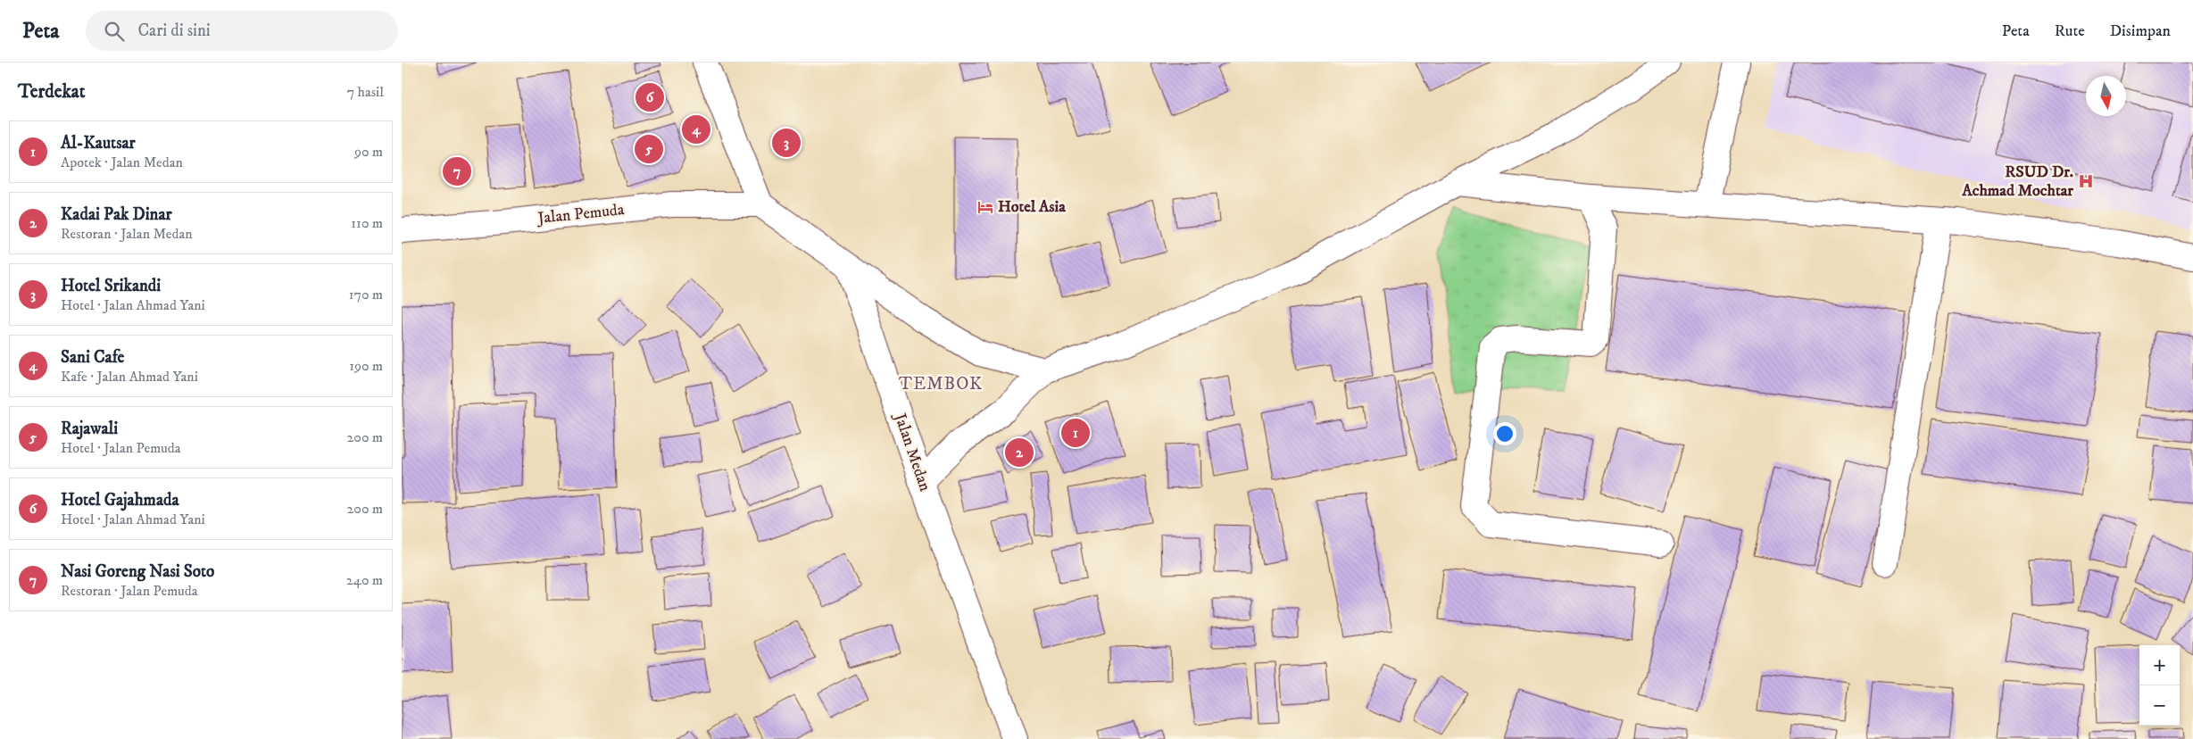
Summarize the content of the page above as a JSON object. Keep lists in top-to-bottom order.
{
  "streets": {
    "main road": ["Jalan Pemuda", "Jalan Medan"]
  },
  "districts": ["TEMBOK"],
  "places": {
    "hospital": ["RSUD Dr. Achmad Mochtar"],
    "hotel": ["Hotel Asia"]
  },
  "north": "bottom",
  "page": {
    "header": "Peta",
    "search": "Cari di sini",
    "nav": ["Peta", "Rute", "Disimpan"],
    "heading": ["Terdekat", "7 hasil"],
    "pins": [
      "6",
      "4",
      "3",
      "5",
      "7",
      "1",
      "2"
    ],
    "list": [
      {
        "mark": "1",
        "name": "Al-Kautsar",
        "note": "Apotek · Jalan Medan",
        "value": "90 m"
      },
      {
        "mark": "2",
        "name": "Kadai Pak Dinar",
        "note": "Restoran · Jalan Medan",
        "value": "110 m"
      },
      {
        "mark": "3",
        "name": "Hotel Srikandi",
        "note": "Hotel · Jalan Ahmad Yani",
        "value": "170 m"
      },
      {
        "mark": "4",
        "name": "Sani Cafe",
        "note": "Kafe · Jalan Ahmad Yani",
        "value": "190 m"
      },
      {
        "mark": "5",
        "name": "Rajawali",
        "note": "Hotel · Jalan Pemuda",
        "value": "200 m"
      },
      {
        "mark": "6",
        "name": "Hotel Gajahmada",
        "note": "Hotel · Jalan Ahmad Yani",
        "value": "200 m"
      },
      {
        "mark": "7",
        "name": "Nasi Goreng Nasi Soto",
        "note": "Restoran · Jalan Pemuda",
        "value": "240 m"
      }
    ],
    "map_buttons": ["+", "−"]
  }
}
